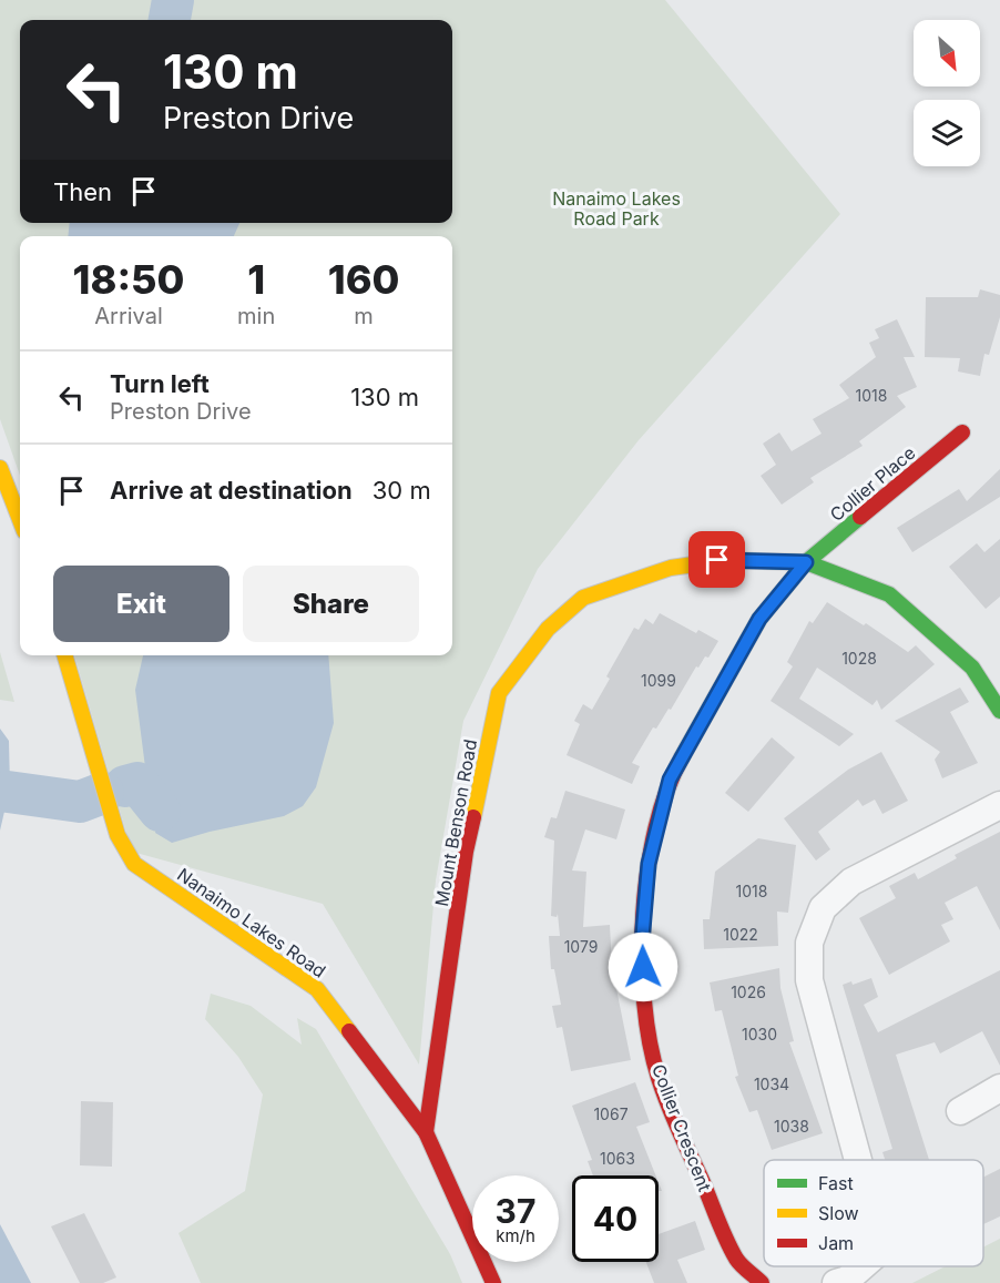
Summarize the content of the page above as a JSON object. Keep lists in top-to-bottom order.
{
  "streets": {
    "street": [
      "Collier Place",
      "Mount Benson Road",
      "Nanaimo Lakes Road",
      "Collier Crescent"
    ]
  },
  "crossings": [
    ["Collier Place", "Mount Benson Road"],
    ["Collier Place", "Collier Crescent"],
    ["Mount Benson Road", "Nanaimo Lakes Road"],
    ["Mount Benson Road", "Collier Crescent"]
  ],
  "parks": ["Nanaimo Lakes Road Park"],
  "house_numbers": [
    "1018",
    "1028",
    "1099",
    "1018",
    "1022",
    "1079",
    "1026",
    "1030",
    "1034",
    "1067",
    "1038",
    "1063"
  ],
  "legend": ["Fast", "Slow", "Jam"],
  "north": "bottom right",
  "page": {
    "turn": ["130 m", "Preston Drive"],
    "then": "Then",
    "eta": [
      "18:50",
      "Arrival",
      "1",
      "min",
      "160",
      "m"
    ],
    "list": [
      {
        "name": "Turn left",
        "note": "Preston Drive",
        "value": "130 m"
      },
      {
        "name": "Arrive at destination",
        "value": "30 m"
      }
    ],
    "buttons": ["Exit", "Share"],
    "speed": "37 km/h",
    "limit": "40"
  }
}
